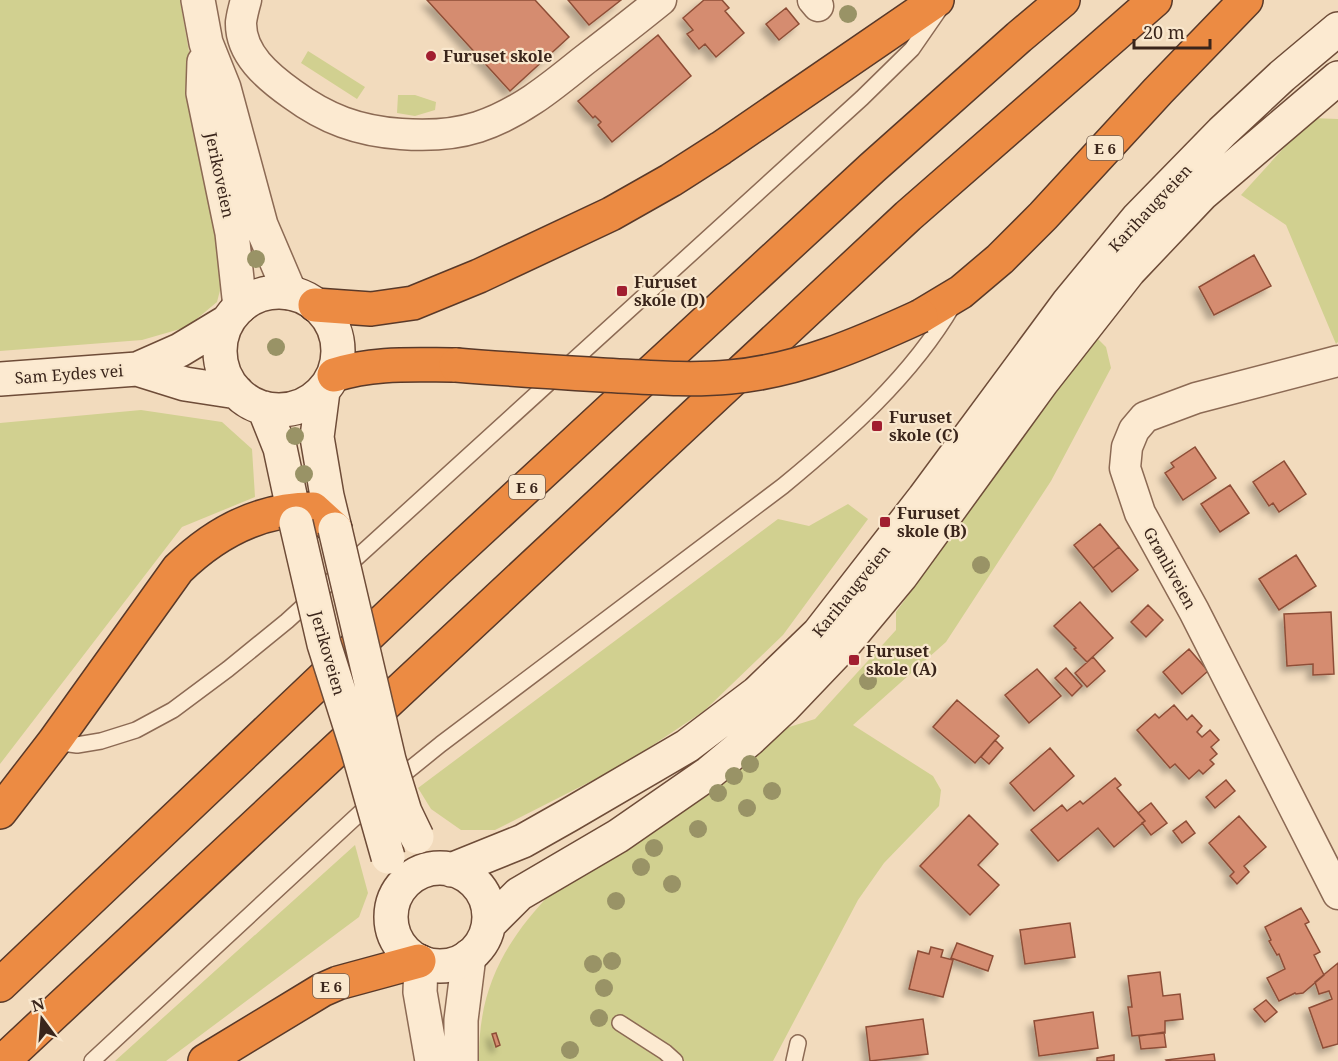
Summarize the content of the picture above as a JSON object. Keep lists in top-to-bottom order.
{
  "streets": {
    "highway": ["E 6"],
    "main road": ["Jerikoveien", "Karihaugveien", "Sam Eydes vei"],
    "street": ["Grønliveien"]
  },
  "crossings": [
    ["E 6", "Jerikoveien"],
    ["E 6", "Karihaugveien"],
    ["E 6", "Sam Eydes vei"],
    ["Jerikoveien", "Karihaugveien"],
    ["Jerikoveien", "Sam Eydes vei"]
  ],
  "places": {
    "other": ["Furuset skole"],
    "transit": [
      "Furuset skole (D)",
      "Furuset skole (C)",
      "Furuset skole (B)",
      "Furuset skole (A)"
    ]
  },
  "scale_bar": "20 m",
  "north": "top"
}
